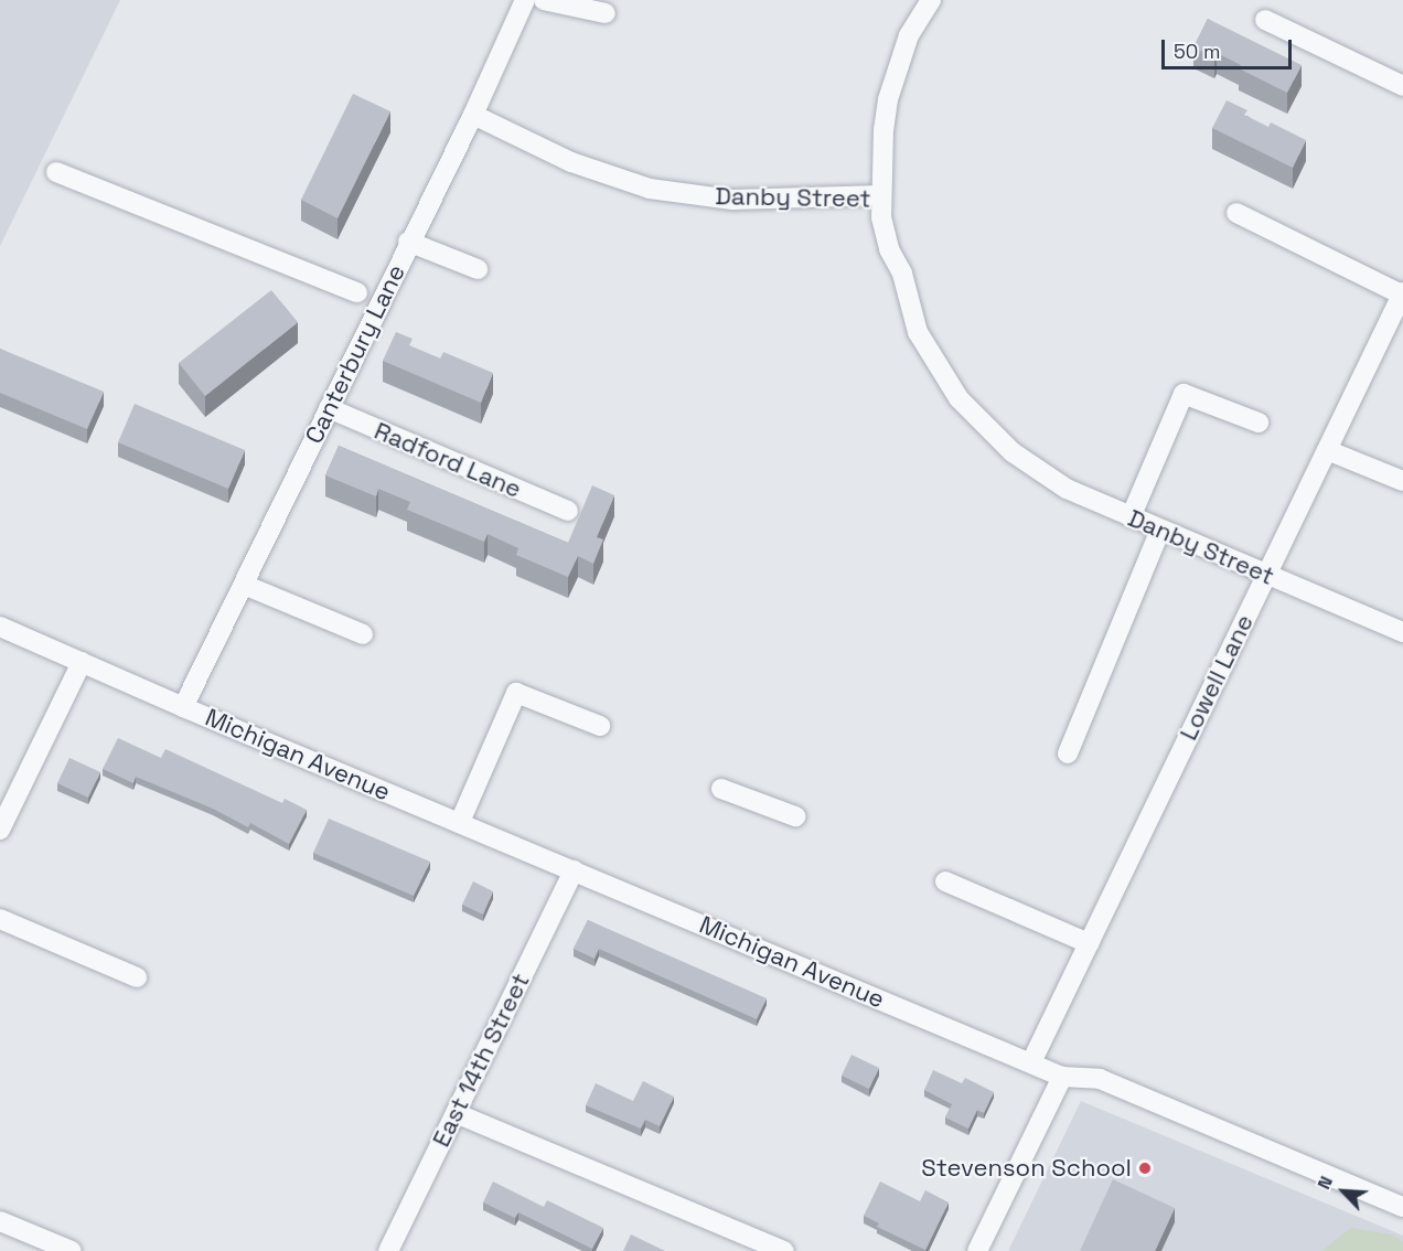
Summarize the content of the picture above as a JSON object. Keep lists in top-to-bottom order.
{
  "streets": {
    "street": [
      "Danby Street",
      "Canterbury Lane",
      "Radford Lane",
      "Lowell Lane",
      "Michigan Avenue",
      "East 14th Street"
    ]
  },
  "crossings": [
    ["Danby Street", "Canterbury Lane"],
    ["Danby Street", "Lowell Lane"],
    ["Canterbury Lane", "Radford Lane"],
    ["Canterbury Lane", "Michigan Avenue"],
    ["Lowell Lane", "Michigan Avenue"],
    ["Michigan Avenue", "East 14th Street"]
  ],
  "places": ["Stevenson School"],
  "scale_bar": "50 m",
  "north": "top left"
}
